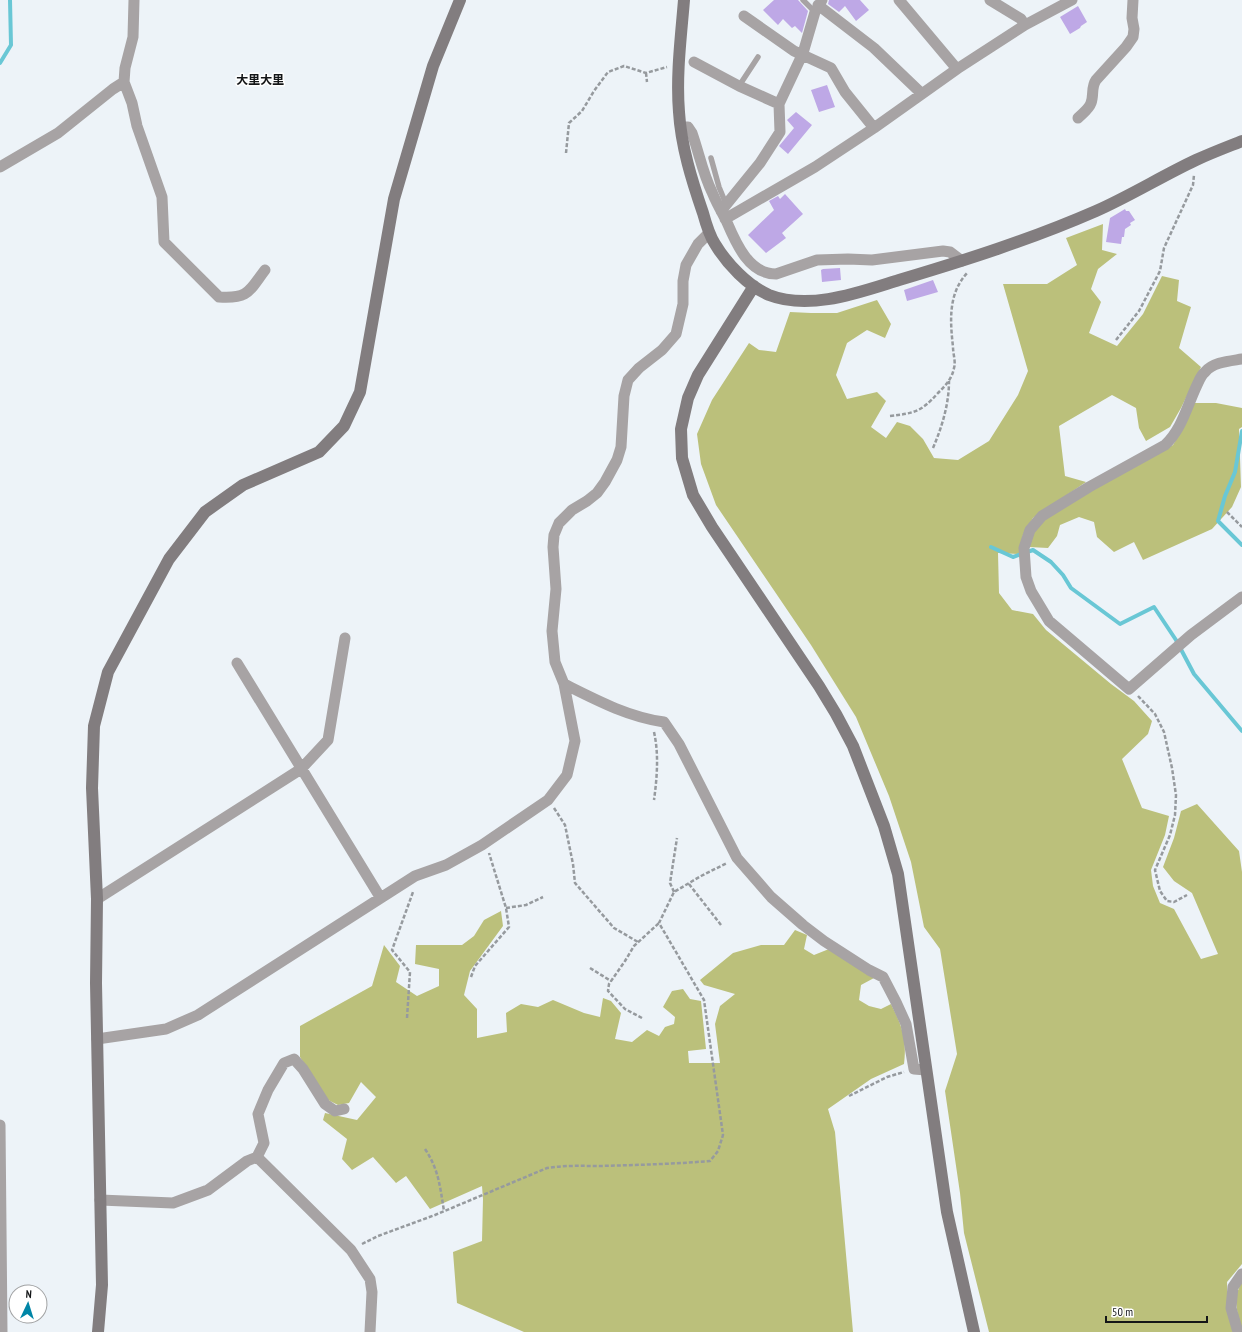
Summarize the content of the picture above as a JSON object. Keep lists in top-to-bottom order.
{
  "districts": ["大里大里"],
  "scale_bar": "50 m",
  "north": "top"
}
